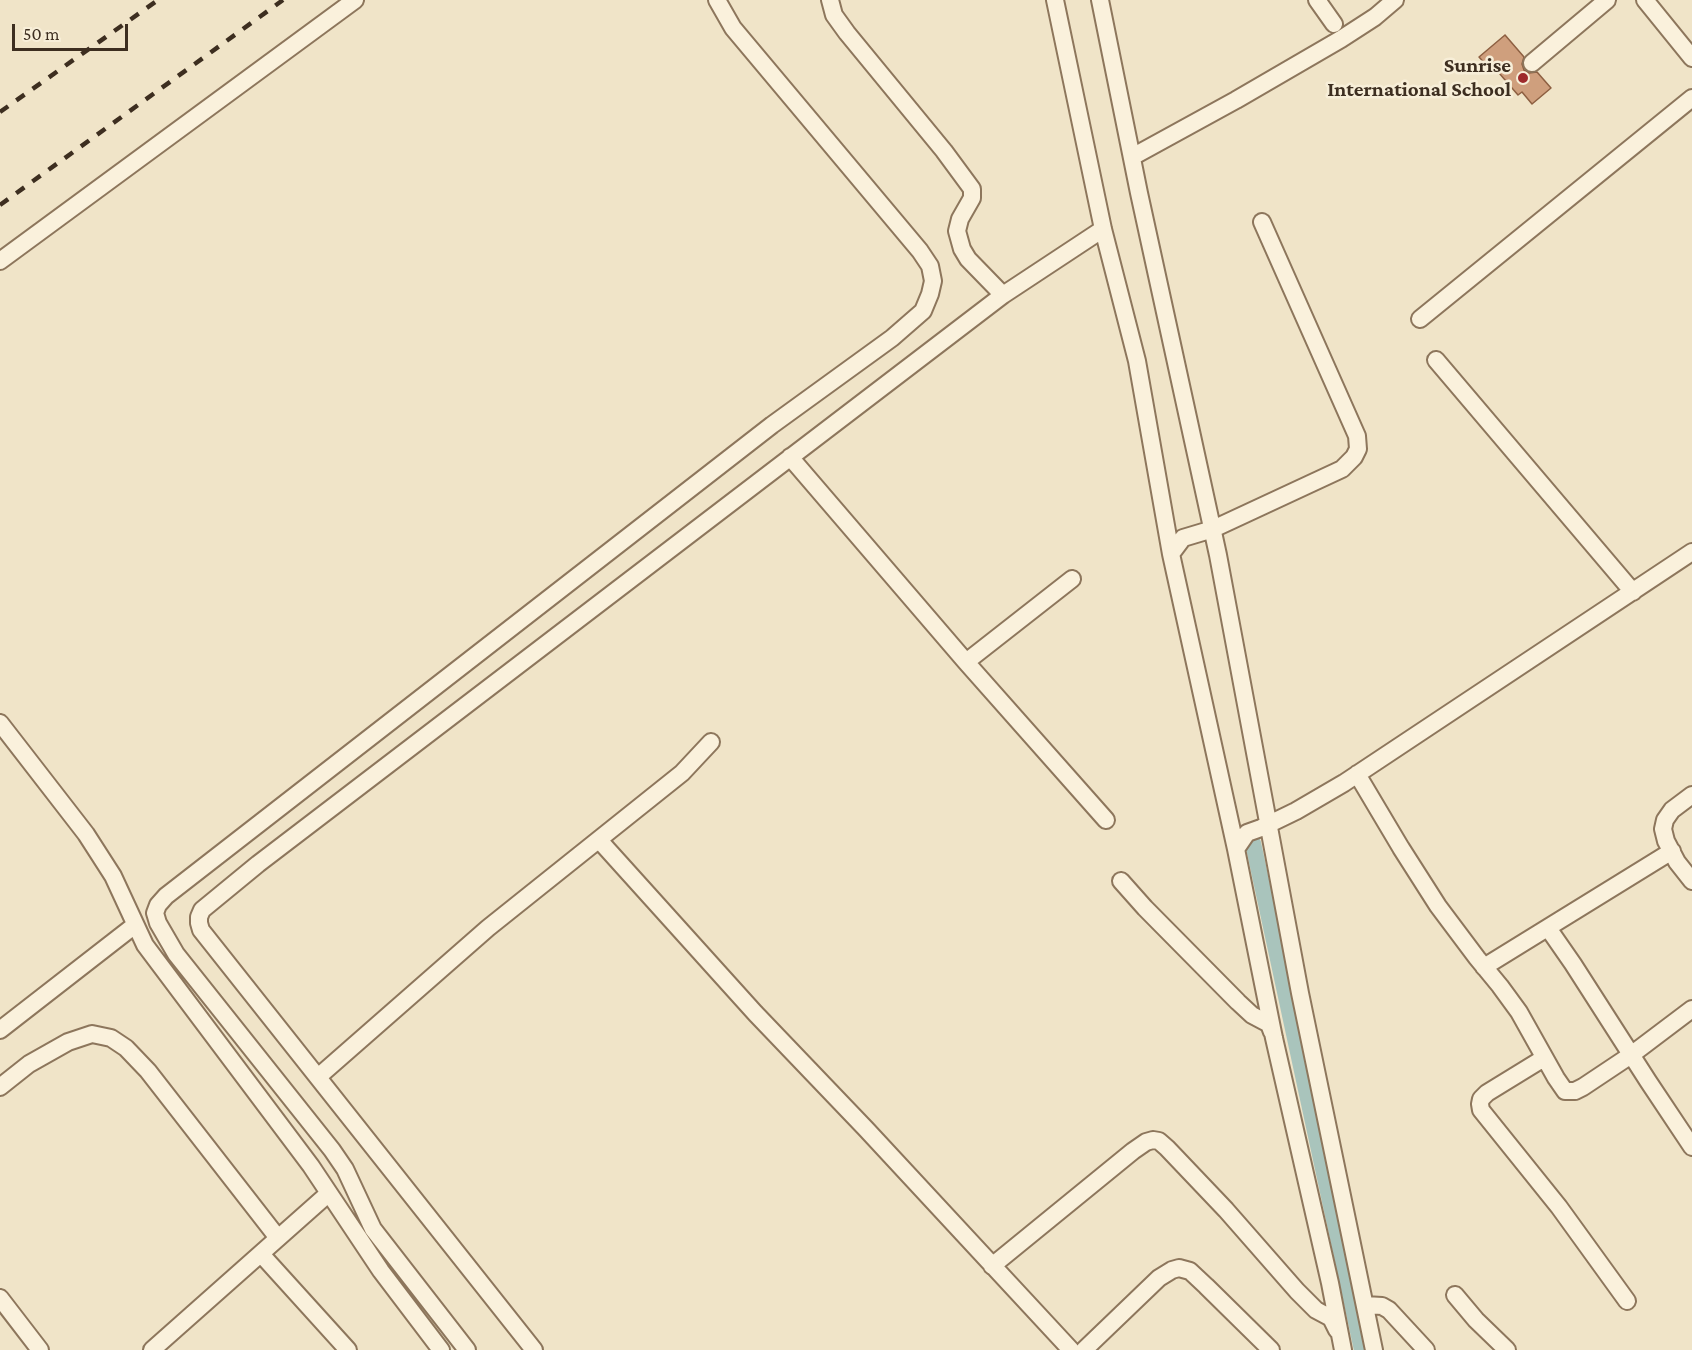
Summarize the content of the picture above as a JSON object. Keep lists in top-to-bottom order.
{
  "places": ["Sunrise International School"],
  "scale_bar": "50 m"
}
